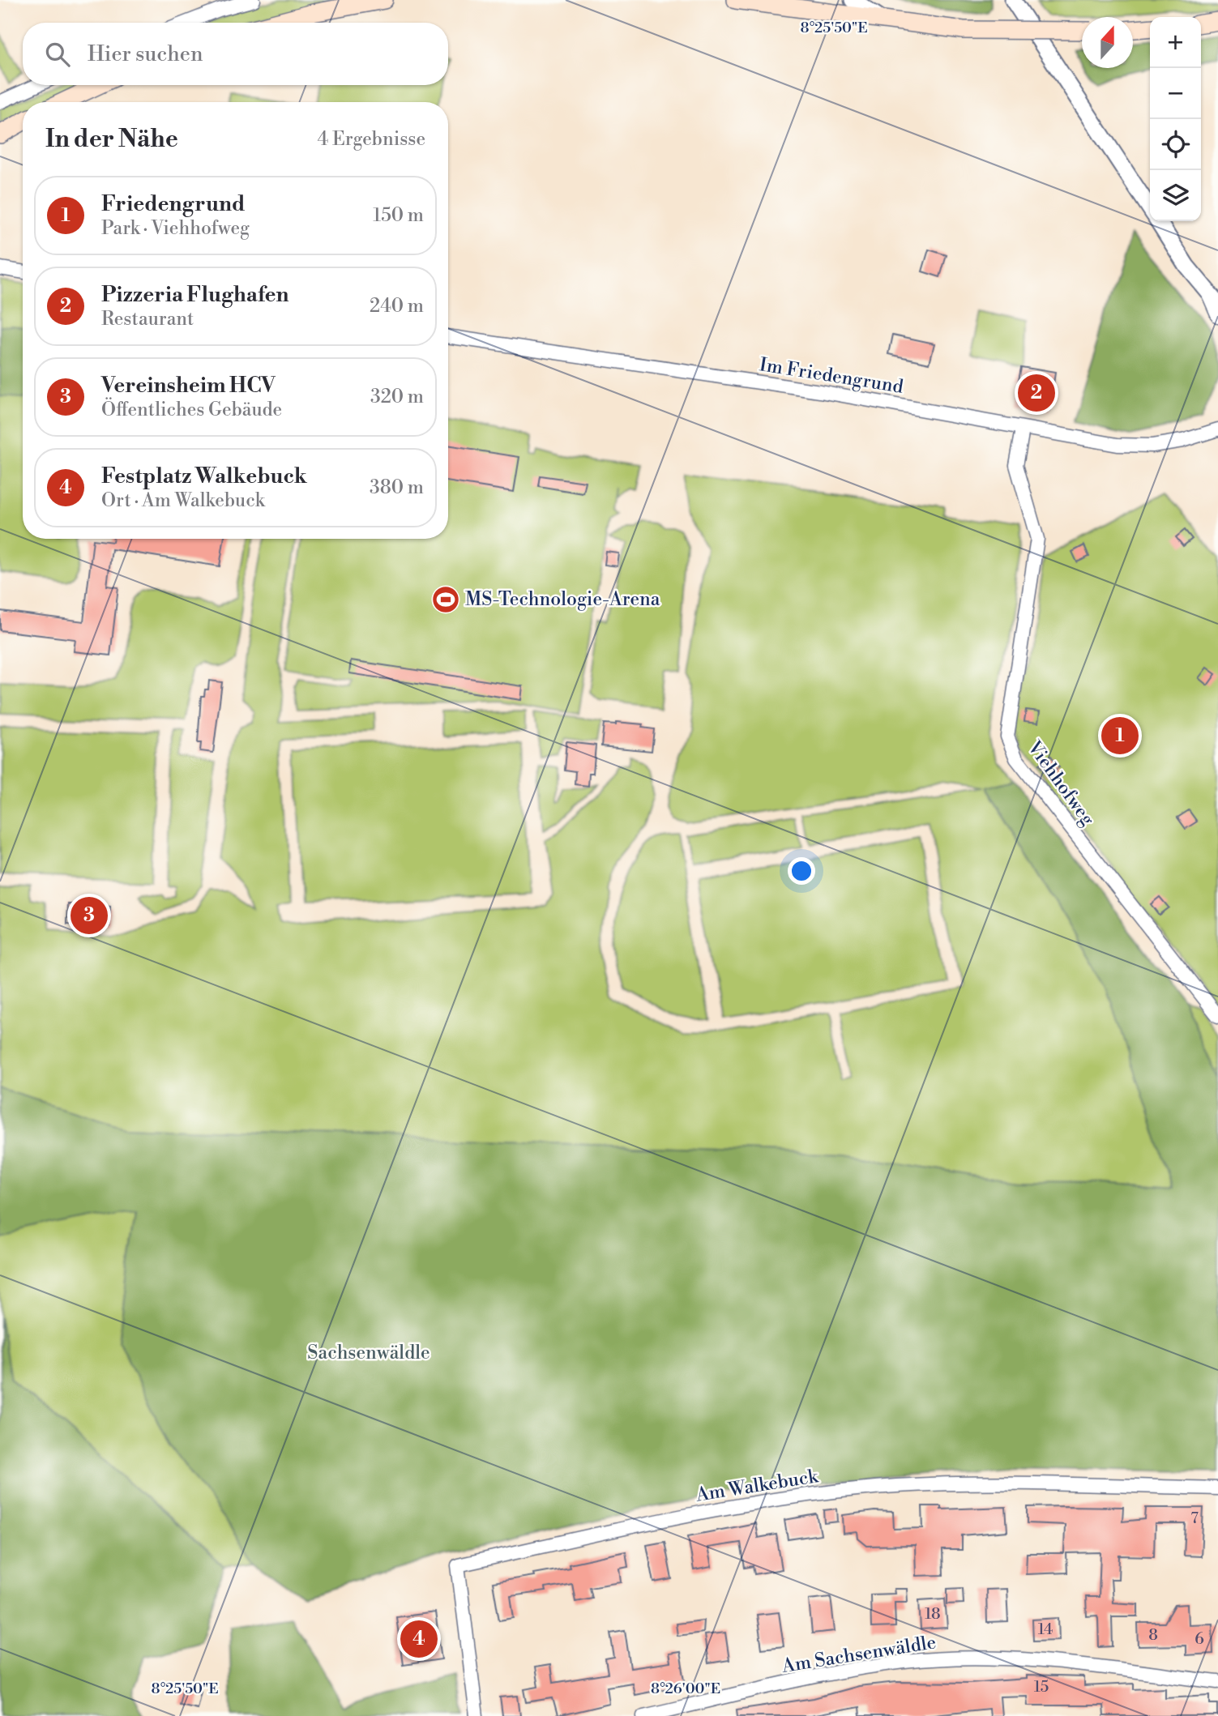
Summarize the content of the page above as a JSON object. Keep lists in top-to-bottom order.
{
  "streets": {
    "street": [
      "Im Friedengrund",
      "Viehhofweg",
      "Am Walkebuck",
      "Am Sachsenwäldle"
    ]
  },
  "crossings": [
    ["Im Friedengrund", "Viehhofweg"]
  ],
  "parks": ["Sachsenwäldle"],
  "places": {
    "sports": ["MS-Technologie-Arena"]
  },
  "house_numbers": [
    "7",
    "18",
    "14",
    "8",
    "6",
    "15"
  ],
  "north": "top",
  "page": {
    "map_buttons": ["+", "−"],
    "search": "Hier suchen",
    "heading": ["In der Nähe", "4 Ergebnisse"],
    "list": [
      {
        "mark": "1",
        "name": "Friedengrund",
        "note": "Park · Viehhofweg",
        "value": "150 m"
      },
      {
        "mark": "2",
        "name": "Pizzeria Flughafen",
        "note": "Restaurant",
        "value": "240 m"
      },
      {
        "mark": "3",
        "name": "Vereinsheim HCV",
        "note": "Öffentliches Gebäude",
        "value": "320 m"
      },
      {
        "mark": "4",
        "name": "Festplatz Walkebuck",
        "note": "Ort · Am Walkebuck",
        "value": "380 m"
      }
    ],
    "pins": [
      "2",
      "1",
      "3",
      "4"
    ]
  },
  "coordinates": ["8°25'50\"E", "8°26'00\"E"]
}
